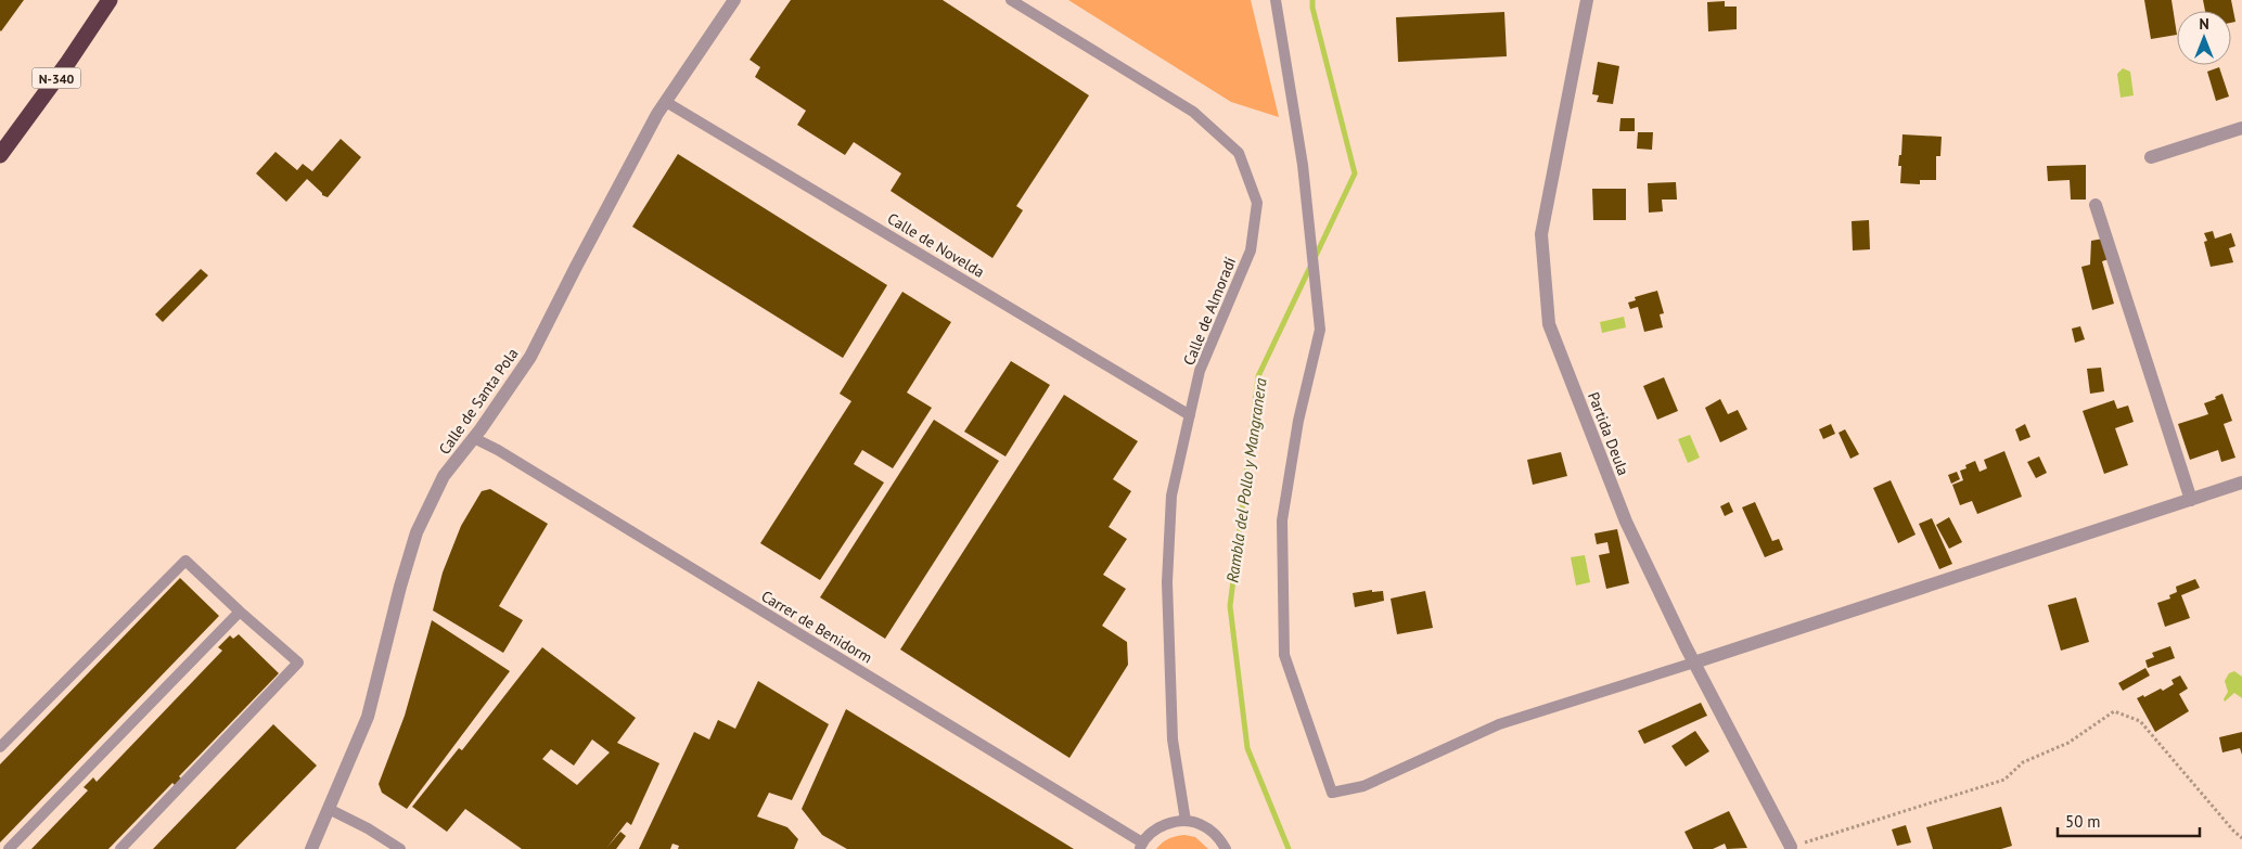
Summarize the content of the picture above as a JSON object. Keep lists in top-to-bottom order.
{
  "streets": {
    "highway": ["N-340"],
    "street": ["Calle de Santa Pola", "Partida Deula"],
    "lane": ["Calle de Novelda", "Calle de Almoradí", "Carrer de Benidorm"]
  },
  "crossings": [
    ["Calle de Novelda", "Calle de Almoradí"],
    ["Calle de Novelda", "Calle de Santa Pola"],
    ["Calle de Santa Pola", "Carrer de Benidorm"]
  ],
  "water": ["Rambla del Pollo y Mangranera"],
  "scale_bar": "50 m",
  "north": "top"
}
